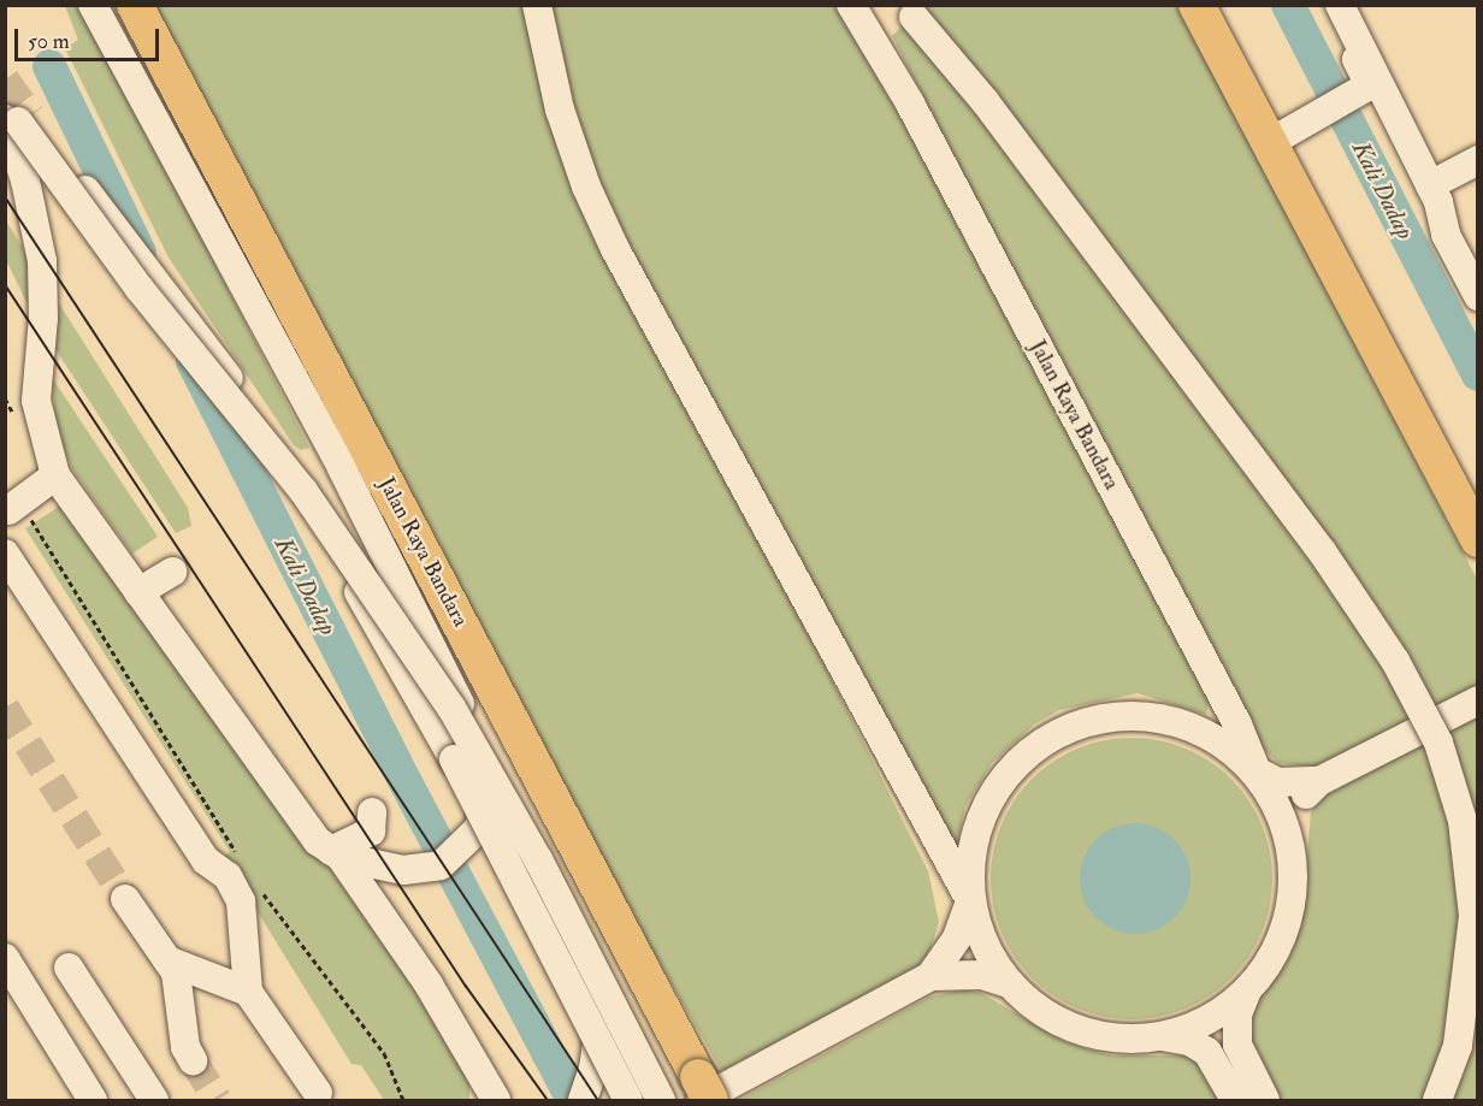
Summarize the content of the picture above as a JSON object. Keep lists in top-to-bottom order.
{
  "streets": {
    "main road": ["Jalan Raya Bandara"]
  },
  "water": ["Kali Dadap"],
  "scale_bar": "50 m"
}
